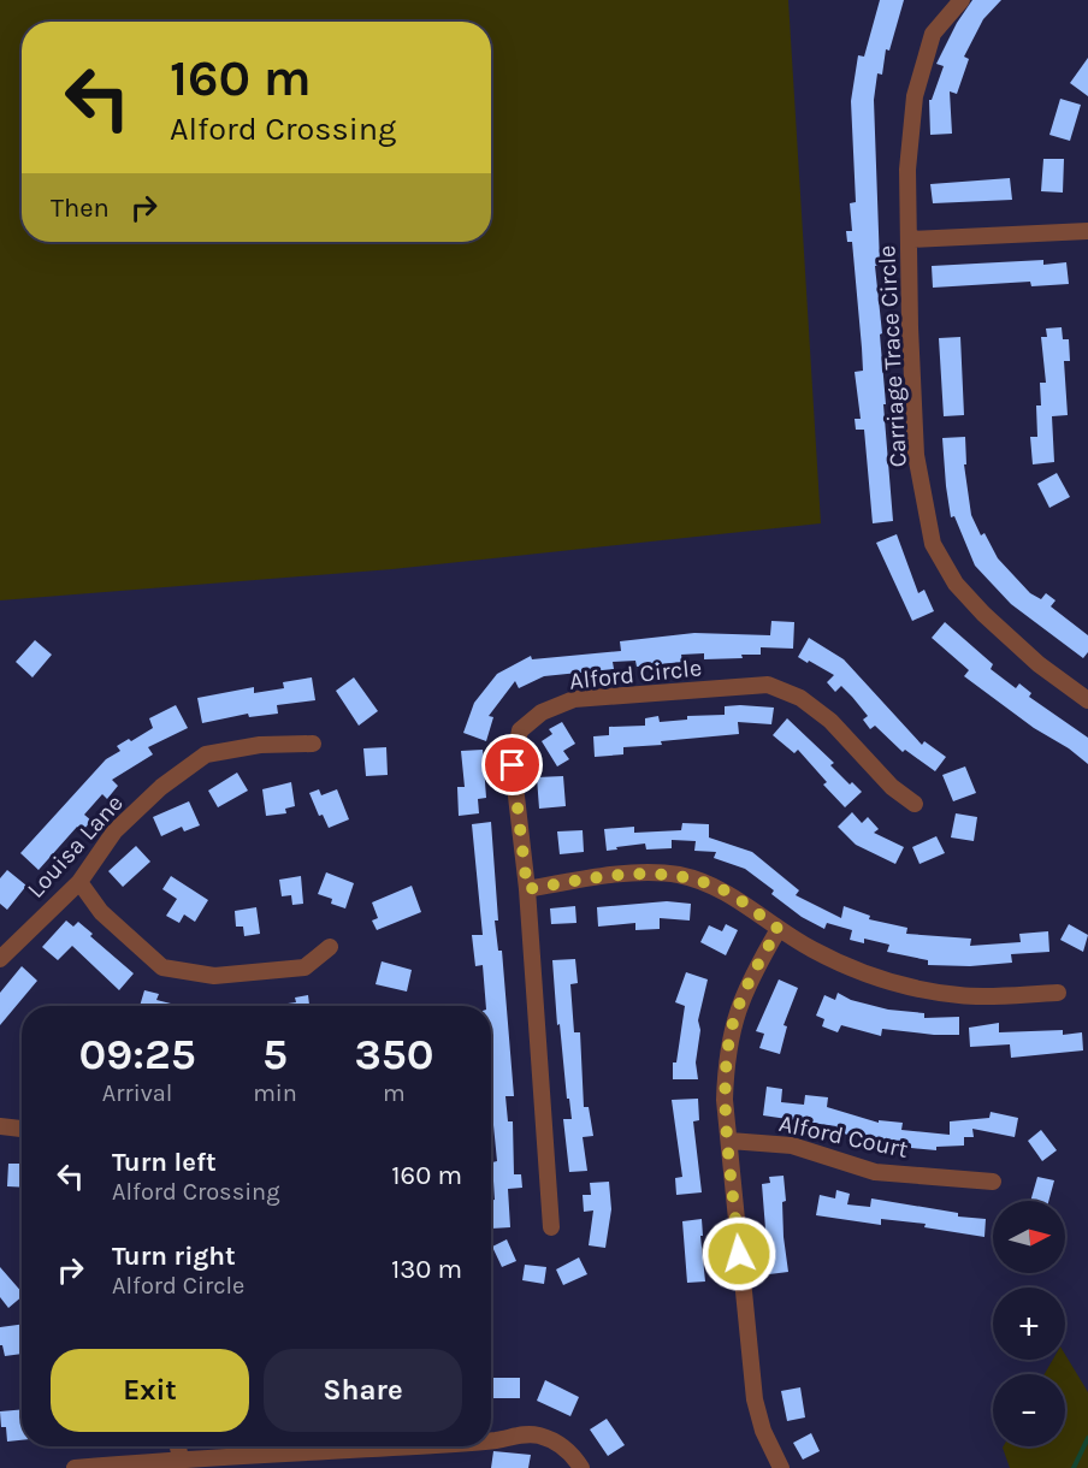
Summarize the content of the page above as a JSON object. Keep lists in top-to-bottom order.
{
  "streets": {
    "street": [
      "Carriage Trace Circle",
      "Alford Circle",
      "Louisa Lane",
      "Alford Court"
    ]
  },
  "north": "right",
  "page": {
    "turn": ["160 m", "Alford Crossing"],
    "then": "Then",
    "eta": [
      "09:25",
      "Arrival",
      "5",
      "min",
      "350",
      "m"
    ],
    "list": [
      {
        "name": "Turn left",
        "note": "Alford Crossing",
        "value": "160 m"
      },
      {
        "name": "Turn right",
        "note": "Alford Circle",
        "value": "130 m"
      }
    ],
    "map_buttons": ["+", "−"],
    "buttons": ["Exit", "Share"]
  }
}
